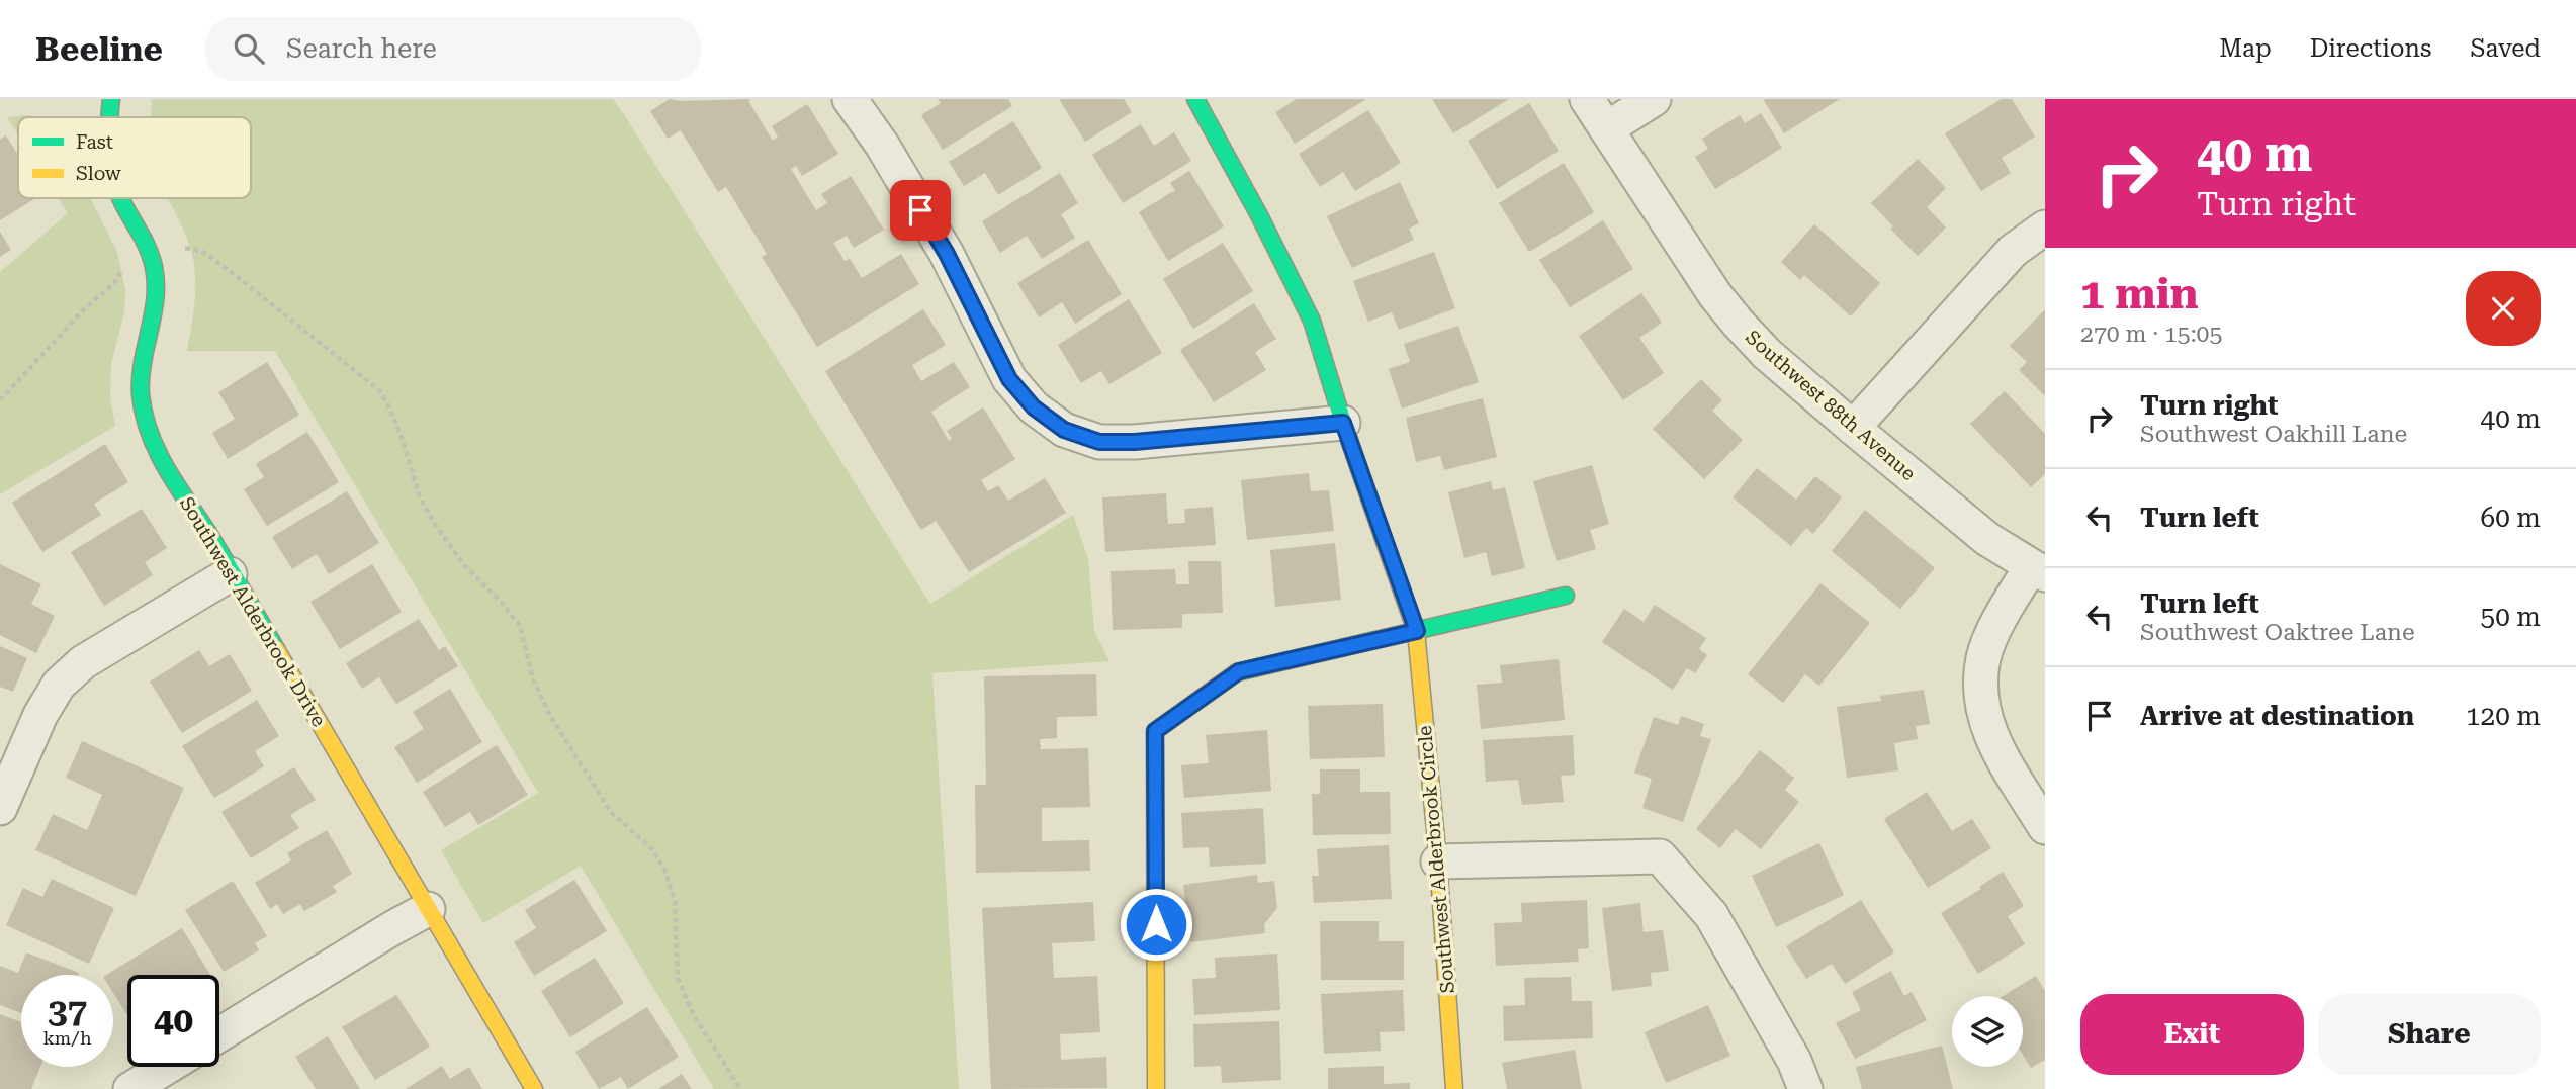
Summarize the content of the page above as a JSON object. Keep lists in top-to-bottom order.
{
  "streets": {
    "street": ["Southwest 88th Avenue", "Southwest Alderbrook Drive", "Southwest Alderbrook Circle"]
  },
  "legend": ["Fast", "Slow"],
  "page": {
    "header": "Beeline",
    "search": "Search here",
    "nav": ["Map", "Directions", "Saved"],
    "turn": ["40 m", "Turn right"],
    "heading": ["1 min", "270 m · 15:05"],
    "list": [
      {
        "name": "Turn right",
        "note": "Southwest Oakhill Lane",
        "value": "40 m"
      },
      {
        "name": "Turn left",
        "value": "60 m"
      },
      {
        "name": "Turn left",
        "note": "Southwest Oaktree Lane",
        "value": "50 m"
      },
      {
        "name": "Arrive at destination",
        "value": "120 m"
      }
    ],
    "speed": "37 km/h",
    "limit": "40",
    "buttons": ["Exit", "Share"]
  }
}
